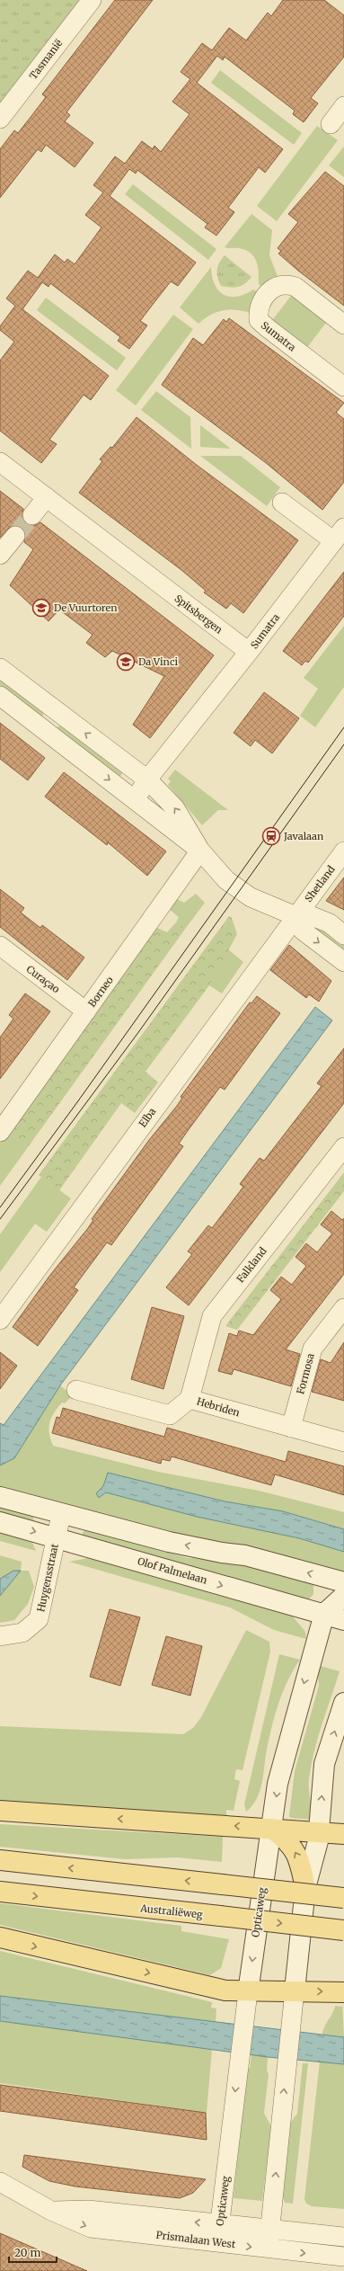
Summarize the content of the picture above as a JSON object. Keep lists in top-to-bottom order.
{
  "streets": {
    "main road": ["Australiëweg"],
    "street": [
      "Tasmanië",
      "Sumatra",
      "Spitsbergen",
      "Shetland",
      "Curaçao",
      "Borneo",
      "Elba",
      "Falkland",
      "Formosa",
      "Hebriden",
      "Olof Palmelaan",
      "Huygensstraat",
      "Opticaweg",
      "Prismalaan West"
    ]
  },
  "crossings": [
    ["Sumatra", "Spitsbergen"],
    ["Shetland", "Elba"],
    ["Curaçao", "Borneo"],
    ["Falkland", "Hebriden"],
    ["Formosa", "Hebriden"],
    ["Olof Palmelaan", "Huygensstraat"],
    ["Olof Palmelaan", "Opticaweg"],
    ["Opticaweg", "Prismalaan West"]
  ],
  "places": {
    "school or university": ["De Vuurtoren", "Da Vinci"],
    "station": ["Javalaan"]
  },
  "scale_bar": "20 m"
}
